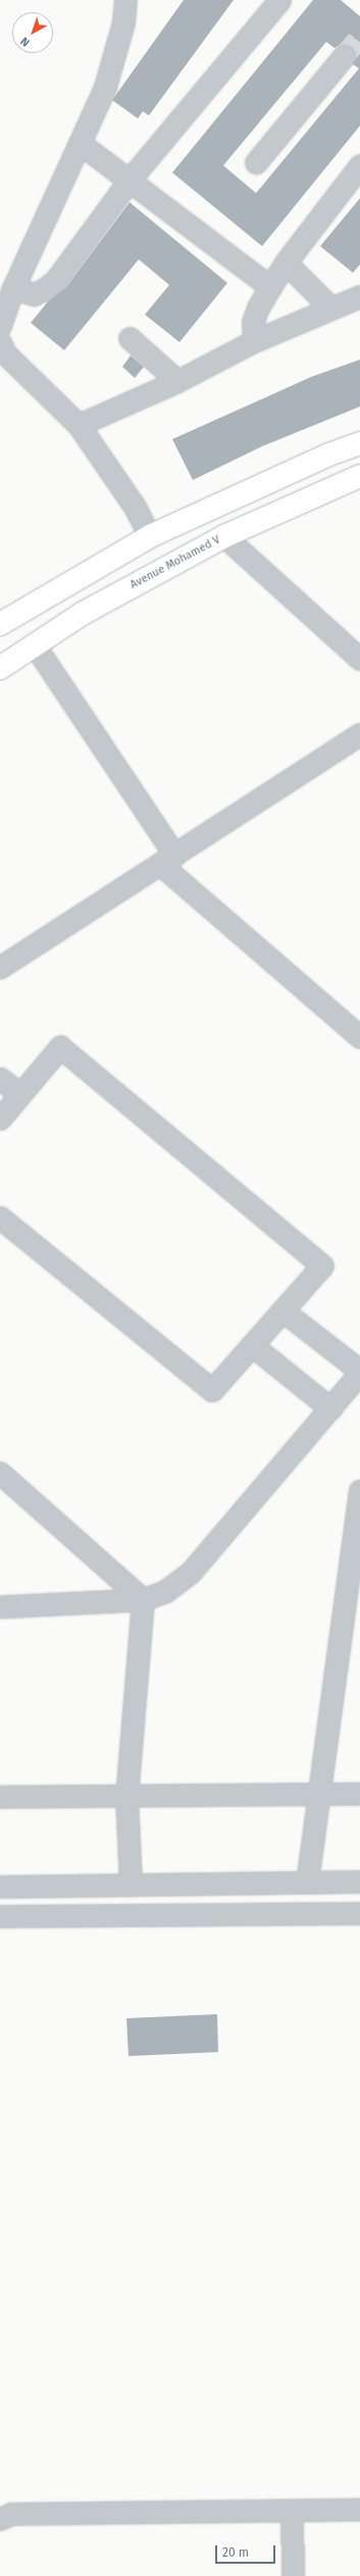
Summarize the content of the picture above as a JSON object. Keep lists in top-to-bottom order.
{
  "streets": {
    "street": ["Avenue Mohamed V"]
  },
  "scale_bar": "20 m",
  "north": "bottom left"
}
